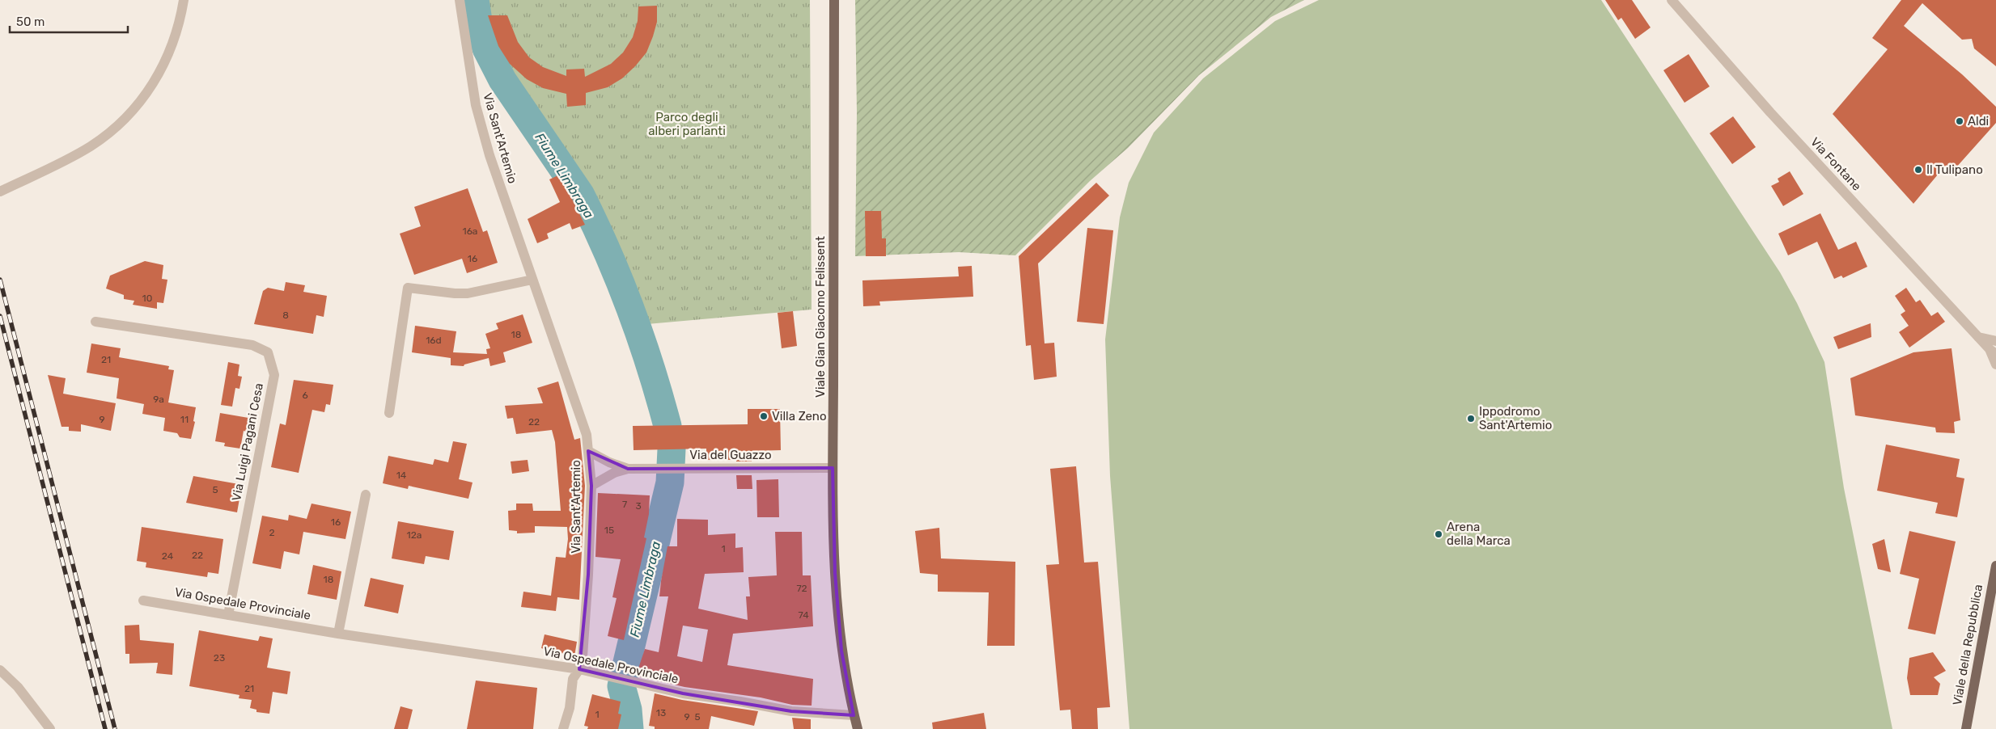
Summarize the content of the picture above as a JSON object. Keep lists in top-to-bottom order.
{
  "streets": {
    "main road": ["Viale Gian Giacomo Felissent", "Viale della Repubblica"],
    "street": [
      "Via Sant'Artemio",
      "Via Fontane",
      "Via Luigi Pagani Cesa",
      "Via del Guazzo",
      "Via Ospedale Provinciale"
    ]
  },
  "crossings": [
    ["Via Sant'Artemio", "Via del Guazzo"],
    ["Via Sant'Artemio", "Via Ospedale Provinciale"],
    ["Viale Gian Giacomo Felissent", "Via del Guazzo"],
    ["Viale Gian Giacomo Felissent", "Via Ospedale Provinciale"],
    ["Via Luigi Pagani Cesa", "Via Ospedale Provinciale"]
  ],
  "water": ["Fiume Limbraga"],
  "parks": ["Parco degli alberi parlanti"],
  "places": [
    "Aldi",
    "Il Tulipano",
    "Villa Zeno",
    "Ippodromo Sant'Artemio",
    "Arena della Marca"
  ],
  "house_numbers": [
    "16a",
    "16",
    "10",
    "8",
    "18",
    "16d",
    "21",
    "6",
    "9a",
    "9",
    "11",
    "22",
    "14",
    "5",
    "7",
    "3",
    "16",
    "15",
    "2",
    "12a",
    "1",
    "22",
    "24",
    "18",
    "72",
    "74",
    "23",
    "21",
    "13",
    "1",
    "9",
    "5"
  ],
  "scale_bar": "50 m"
}
